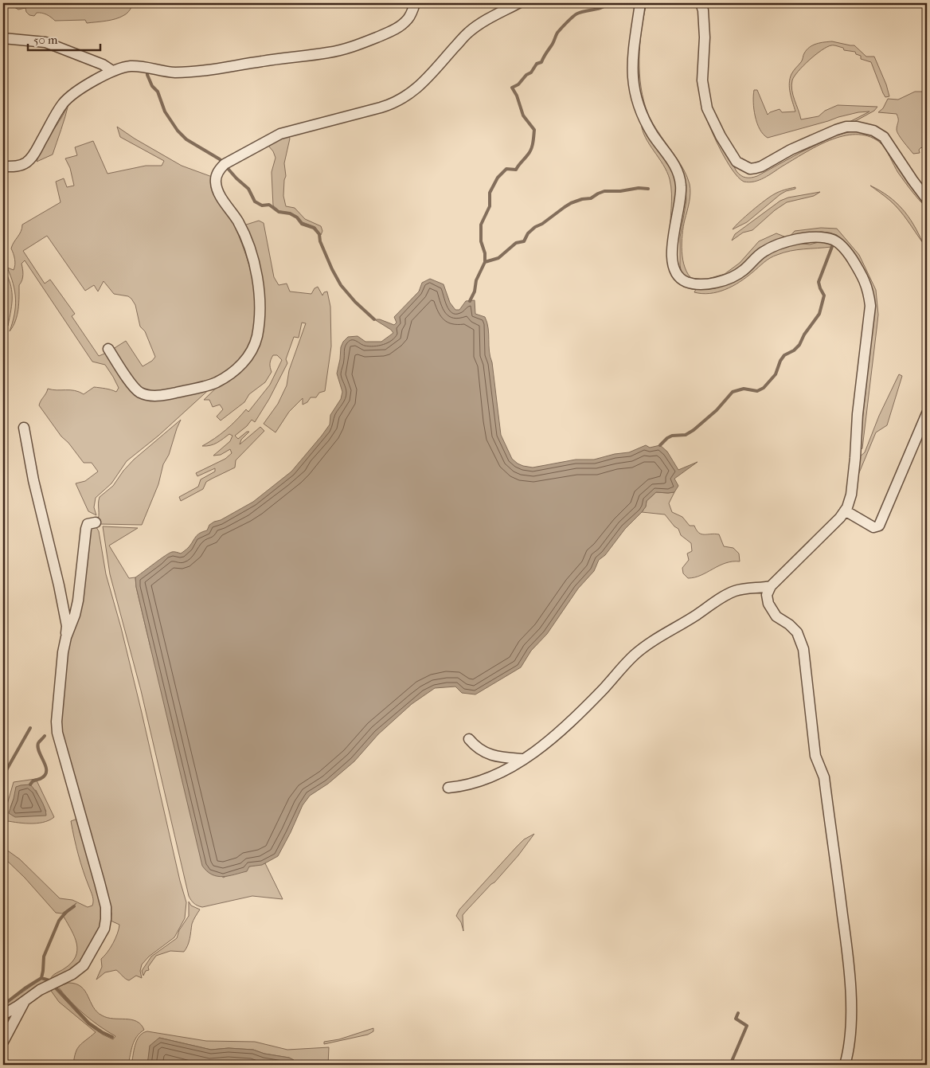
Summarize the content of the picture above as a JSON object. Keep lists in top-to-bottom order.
{
  "scale_bar": "50 m"
}
